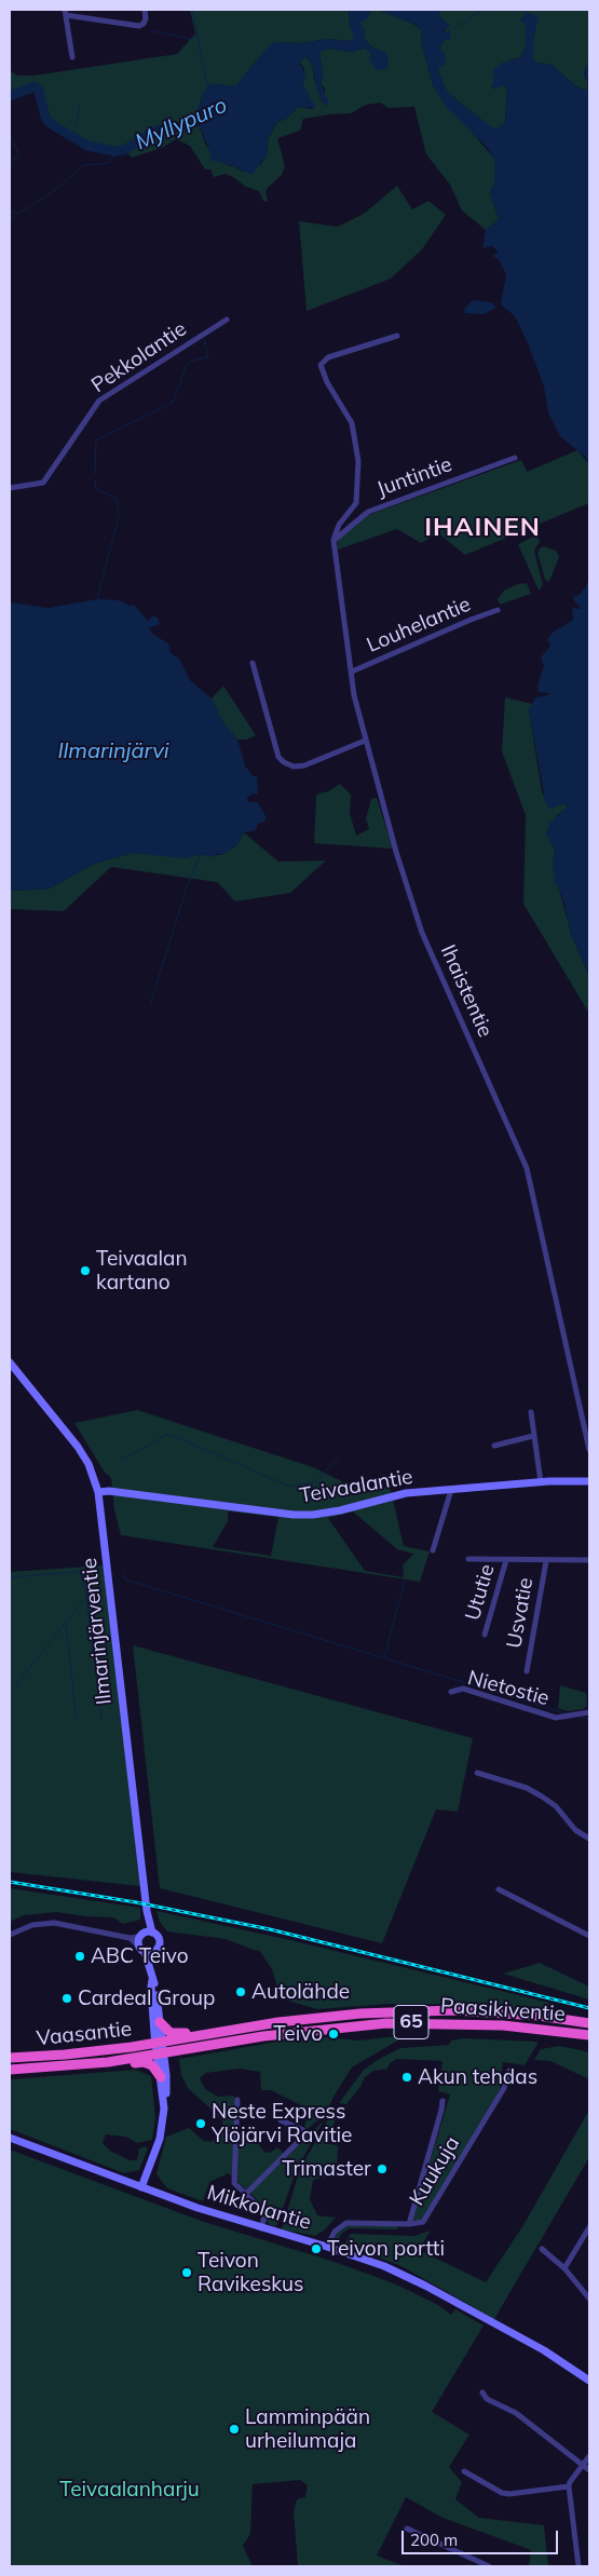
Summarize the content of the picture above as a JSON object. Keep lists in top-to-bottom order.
{
  "streets": {
    "highway": ["Paasikiventie", "65", "Vaasantie"],
    "main road": ["Teivaalantie", "Ilmarinjärventie", "Mikkolantie"],
    "street": [
      "Pekkolantie",
      "Juntintie",
      "Louhelantie",
      "Ihaistentie",
      "Ututie",
      "Usvatie",
      "Nietostie",
      "Kuukuja"
    ]
  },
  "crossings": [
    ["Juntintie", "Ihaistentie"],
    ["Louhelantie", "Ihaistentie"],
    ["Teivaalantie", "Ilmarinjärventie"],
    ["Paasikiventie", "Vaasantie"],
    ["65", "Vaasantie"],
    ["Kuukuja", "Mikkolantie"]
  ],
  "districts": ["IHAINEN"],
  "water": ["Myllypuro", "Ilmarinjärvi"],
  "parks": ["Teivaalanharju"],
  "places": [
    "Teivaalan kartano",
    "ABC Teivo",
    "Autolähde",
    "Cardeal Group",
    "Teivo",
    "Akun tehdas",
    "Neste Express Ylöjärvi Ravitie",
    "Trimaster",
    "Teivon portti",
    "Teivon Ravikeskus",
    "Lamminpään urheilumaja"
  ],
  "scale_bar": "200 m"
}
